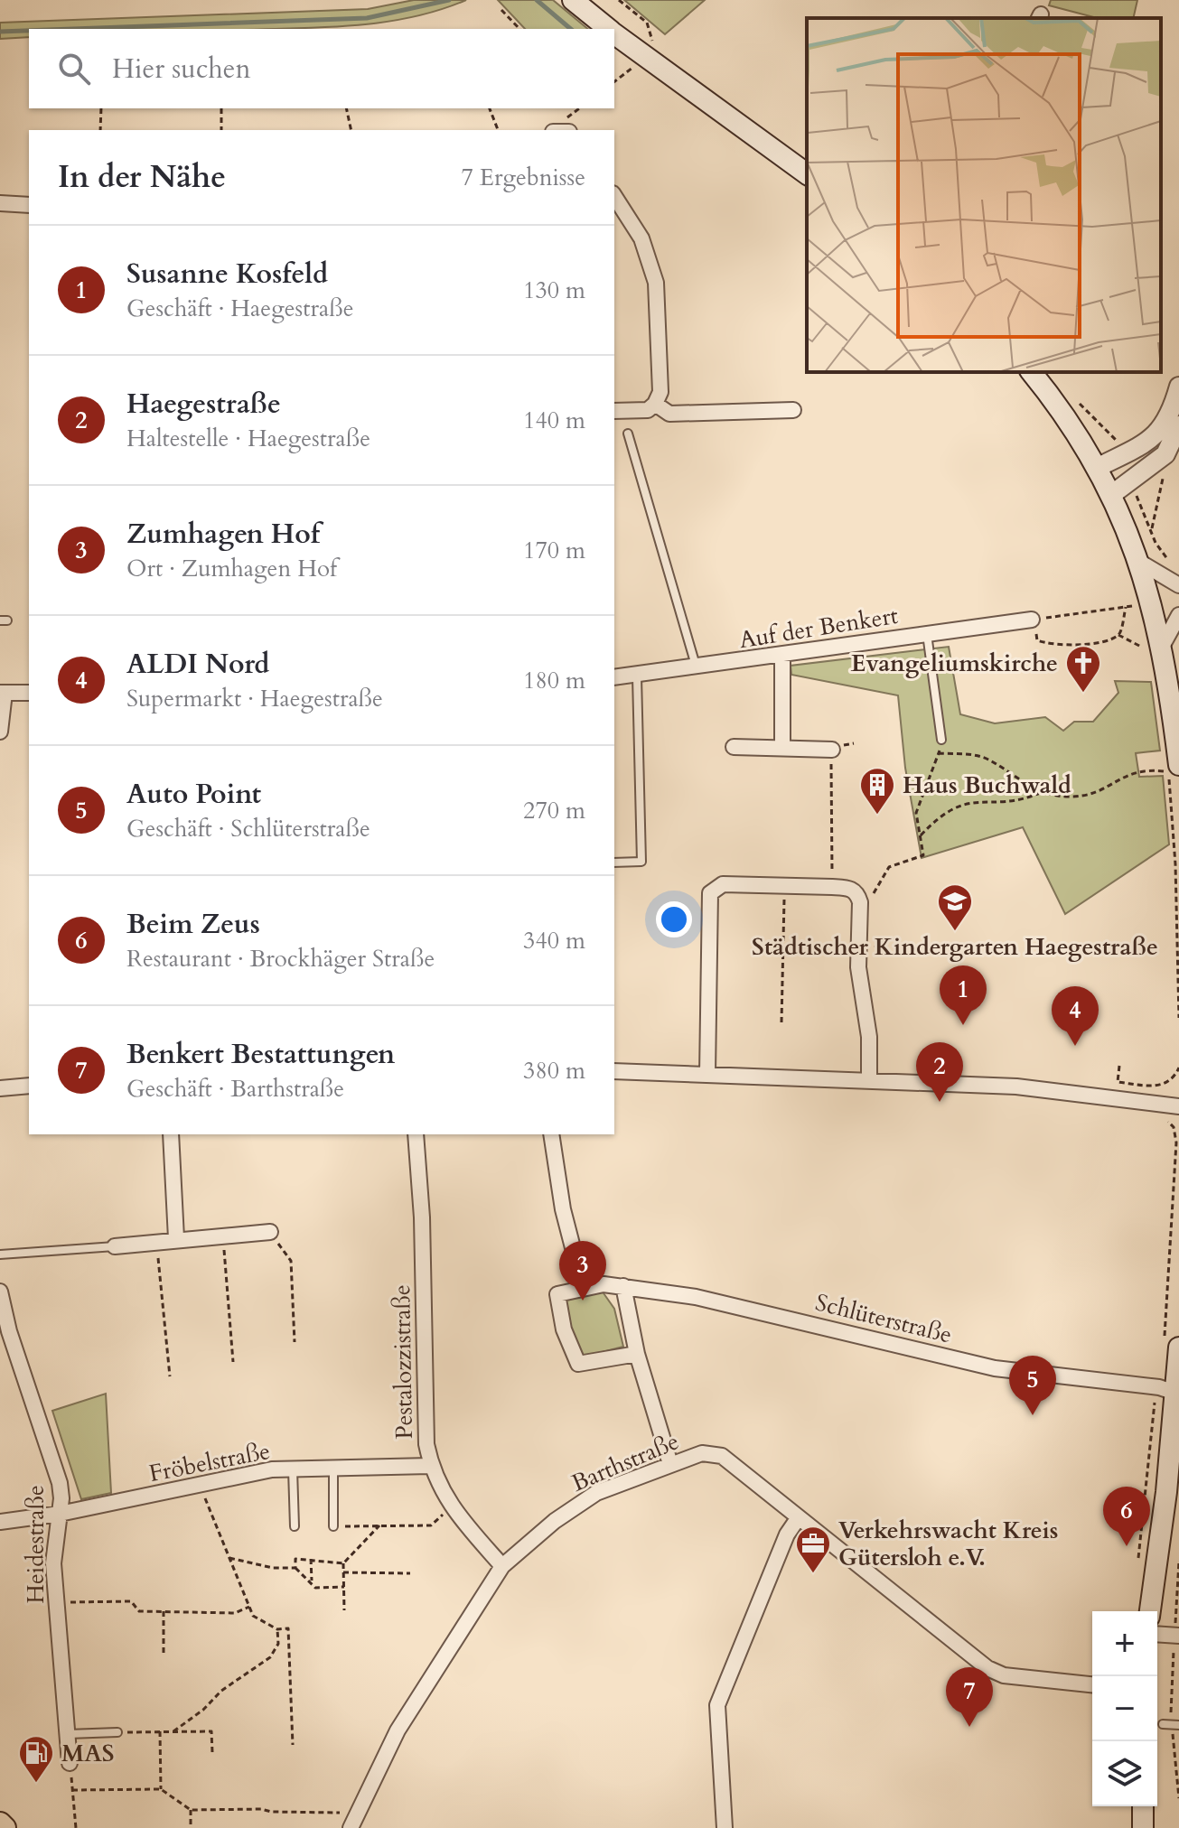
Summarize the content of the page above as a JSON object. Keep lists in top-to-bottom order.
{
  "streets": {
    "street": [
      "Auf der Benkert",
      "Schlüterstraße",
      "Pestalozzistraße",
      "Fröbelstraße",
      "Barthstraße",
      "Heidestraße"
    ]
  },
  "crossings": [
    ["Pestalozzistraße", "Fröbelstraße"],
    ["Pestalozzistraße", "Barthstraße"],
    ["Fröbelstraße", "Heidestraße"]
  ],
  "places": {
    "church": ["Evangeliumskirche"],
    "building": ["Haus Buchwald"],
    "school or university": ["Städtischer Kindergarten Haegestraße"],
    "office": ["Verkehrswacht Kreis Gütersloh e.V."],
    "fuel station": ["MAS"]
  },
  "page": {
    "search": "Hier suchen",
    "heading": ["In der Nähe", "7 Ergebnisse"],
    "list": [
      {
        "mark": "1",
        "name": "Susanne Kosfeld",
        "note": "Geschäft · Haegestraße",
        "value": "130 m"
      },
      {
        "mark": "2",
        "name": "Haegestraße",
        "note": "Haltestelle · Haegestraße",
        "value": "140 m"
      },
      {
        "mark": "3",
        "name": "Zumhagen Hof",
        "note": "Ort · Zumhagen Hof",
        "value": "170 m"
      },
      {
        "mark": "4",
        "name": "ALDI Nord",
        "note": "Supermarkt · Haegestraße",
        "value": "180 m"
      },
      {
        "mark": "5",
        "name": "Auto Point",
        "note": "Geschäft · Schlüterstraße",
        "value": "270 m"
      },
      {
        "mark": "6",
        "name": "Beim Zeus",
        "note": "Restaurant · Brockhäger Straße",
        "value": "340 m"
      },
      {
        "mark": "7",
        "name": "Benkert Bestattungen",
        "note": "Geschäft · Barthstraße",
        "value": "380 m"
      }
    ],
    "pins": [
      "1",
      "4",
      "2",
      "3",
      "5",
      "6",
      "7"
    ],
    "map_buttons": ["+", "−"]
  }
}
